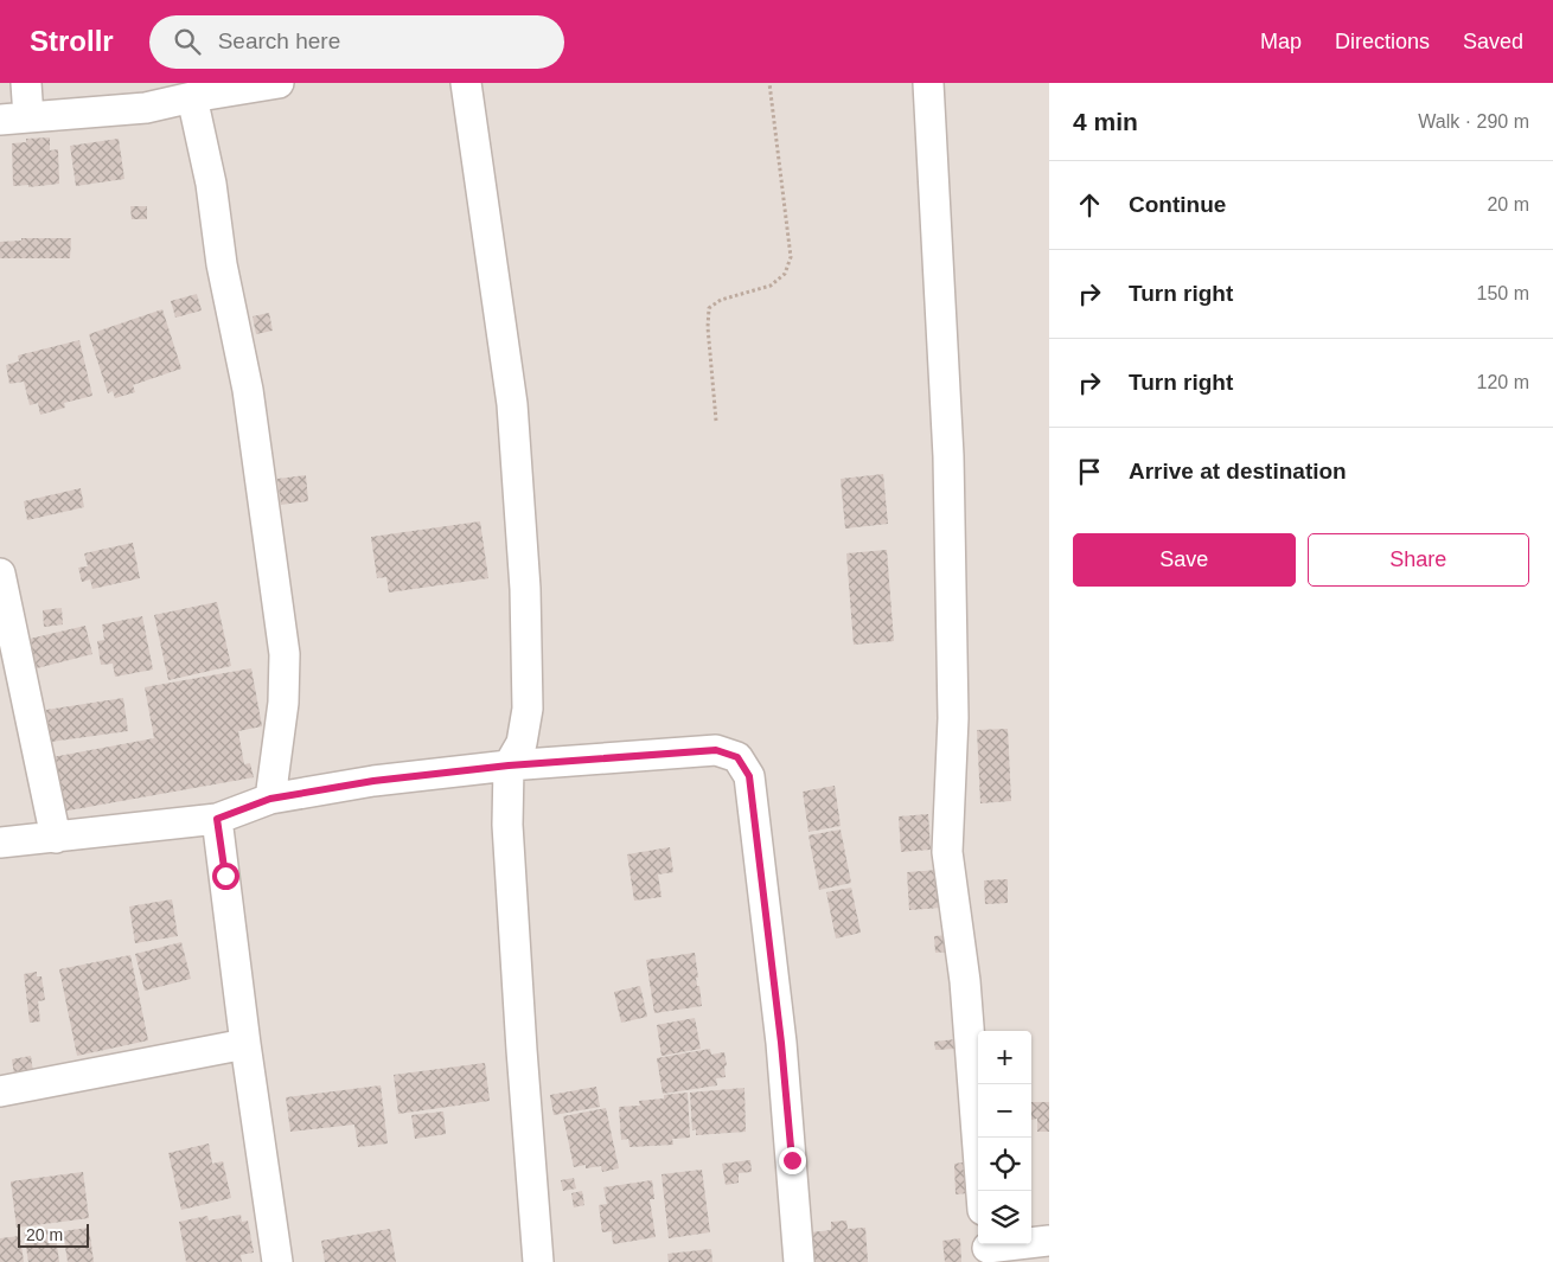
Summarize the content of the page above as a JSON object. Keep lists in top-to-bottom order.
{
  "scale_bar": "20 m",
  "page": {
    "header": "Strollr",
    "search": "Search here",
    "nav": ["Map", "Directions", "Saved"],
    "heading": ["4 min", "Walk · 290 m"],
    "list": [
      ["Continue", "20 m"],
      ["Turn right", "150 m"],
      ["Turn right", "120 m"],
      "Arrive at destination"
    ],
    "buttons": ["Save", "Share"],
    "map_buttons": ["+", "−"],
    "scale": "20 m"
  }
}
